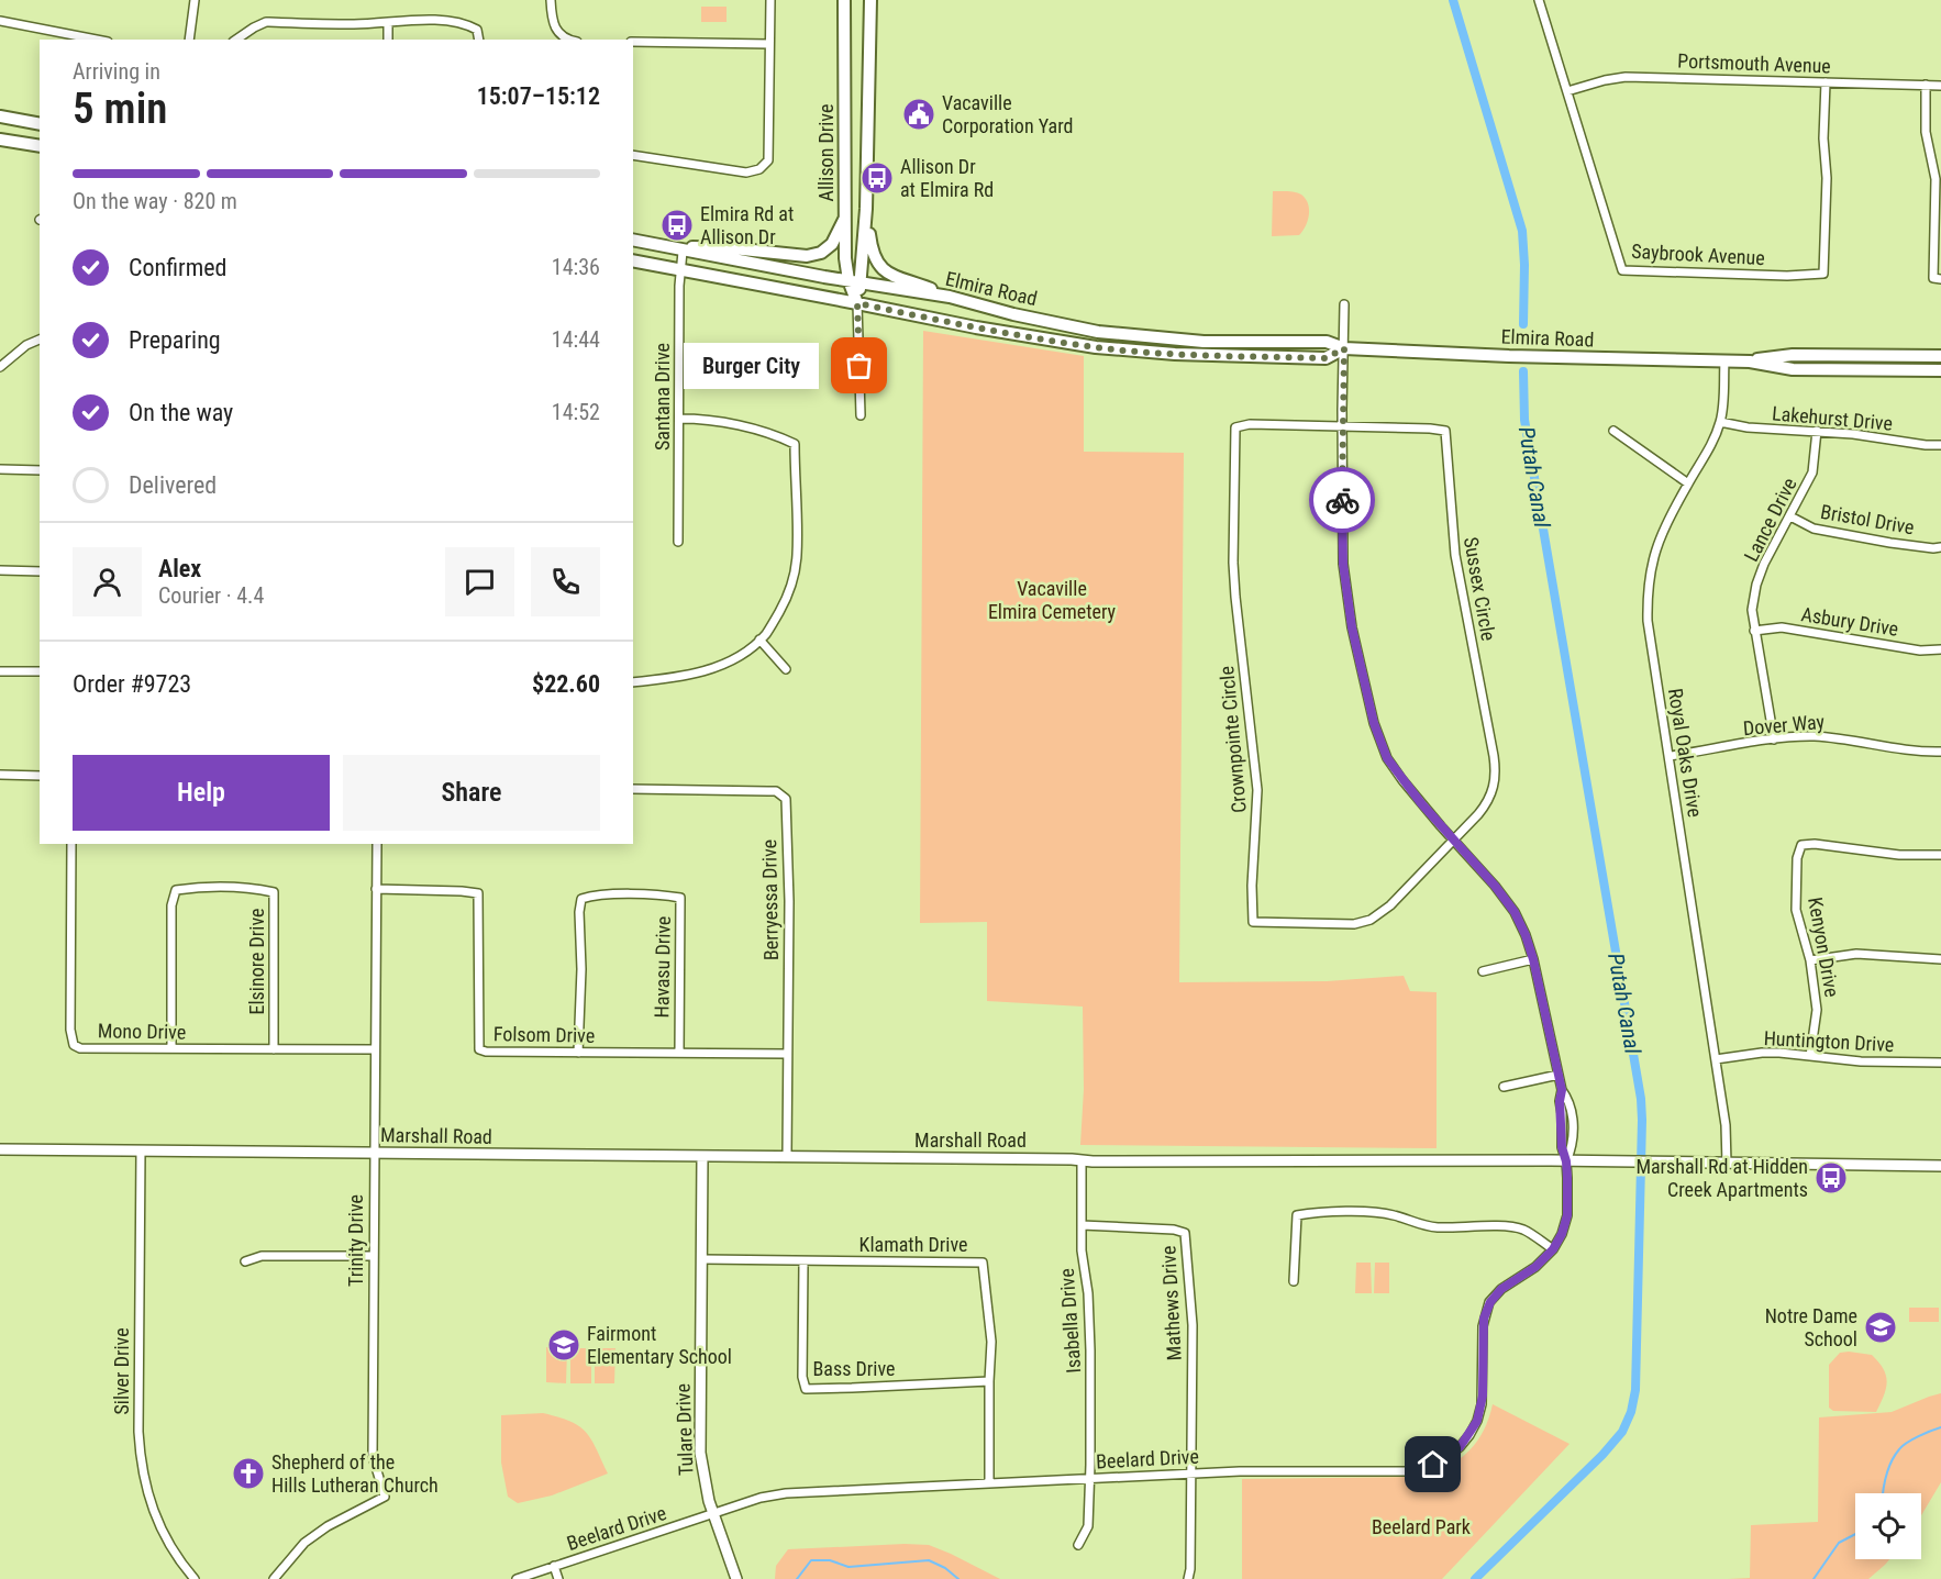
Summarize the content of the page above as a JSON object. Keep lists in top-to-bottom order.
{
  "streets": {
    "main road": ["Allison Drive", "Elmira Road"],
    "street": [
      "Portsmouth Avenue",
      "Saybrook Avenue",
      "Santana Drive",
      "Lakehurst Drive",
      "Lance Drive",
      "Bristol Drive",
      "Sussex Circle",
      "Asbury Drive",
      "Dover Way",
      "Crownpointe Circle",
      "Royal Oaks Drive",
      "Berryessa Drive",
      "Kenyon Drive",
      "Elsinore Drive",
      "Havasu Drive",
      "Mono Drive",
      "Folsom Drive",
      "Huntington Drive",
      "Marshall Road",
      "Trinity Drive",
      "Klamath Drive",
      "Mathews Drive",
      "Isabella Drive",
      "Bass Drive",
      "Silver Drive",
      "Tulare Drive",
      "Beelard Drive"
    ]
  },
  "crossings": [
    ["Portsmouth Avenue", "Saybrook Avenue"],
    ["Allison Drive", "Elmira Road"],
    ["Elmira Road", "Santana Drive"],
    ["Elmira Road", "Royal Oaks Drive"],
    ["Elmira Road", "Beelard Drive"],
    ["Lakehurst Drive", "Lance Drive"],
    ["Lakehurst Drive", "Royal Oaks Drive"],
    ["Lance Drive", "Bristol Drive"],
    ["Lance Drive", "Asbury Drive"],
    ["Lance Drive", "Dover Way"],
    ["Sussex Circle", "Crownpointe Circle"],
    ["Sussex Circle", "Beelard Drive"],
    ["Dover Way", "Royal Oaks Drive"],
    ["Crownpointe Circle", "Beelard Drive"],
    ["Royal Oaks Drive", "Huntington Drive"],
    ["Royal Oaks Drive", "Marshall Road"],
    ["Berryessa Drive", "Folsom Drive"],
    ["Berryessa Drive", "Marshall Road"],
    ["Kenyon Drive", "Huntington Drive"],
    ["Elsinore Drive", "Mono Drive"],
    ["Havasu Drive", "Folsom Drive"],
    ["Mono Drive", "Trinity Drive"],
    ["Folsom Drive", "Trinity Drive"],
    ["Marshall Road", "Trinity Drive"],
    ["Marshall Road", "Isabella Drive"],
    ["Marshall Road", "Silver Drive"],
    ["Marshall Road", "Tulare Drive"],
    ["Marshall Road", "Beelard Drive"],
    ["Klamath Drive", "Bass Drive"],
    ["Klamath Drive", "Tulare Drive"],
    ["Klamath Drive", "Beelard Drive"],
    ["Mathews Drive", "Isabella Drive"],
    ["Mathews Drive", "Beelard Drive"],
    ["Isabella Drive", "Beelard Drive"],
    ["Tulare Drive", "Beelard Drive"]
  ],
  "water": ["Putah Canal"],
  "parks": ["Vacaville Elmira Cemetery", "Beelard Park"],
  "places": {
    "public building": ["Vacaville Corporation Yard"],
    "bus stop": ["Allison Dr at Elmira Rd", "Elmira Rd at Allison Dr", "Marshall Rd at Hidden Creek Apartments"],
    "other": ["Burger City"],
    "school or university": ["Notre Dame School", "Fairmont Elementary School"],
    "church": ["Shepherd of the Hills Lutheran Church"]
  },
  "page": {
    "heading": ["5 min", "Arriving in", "15:07–15:12"],
    "panel": [
      "Alex",
      "Courier · 4.4",
      "Order #9723",
      "$22.60"
    ],
    "bar": "On the way · 820 m",
    "list": [
      ["Confirmed", "14:36"],
      ["Preparing", "14:44"],
      ["On the way", "14:52"],
      "Delivered"
    ],
    "bubble": "Burger City",
    "buttons": ["Help", "Share"]
  }
}
